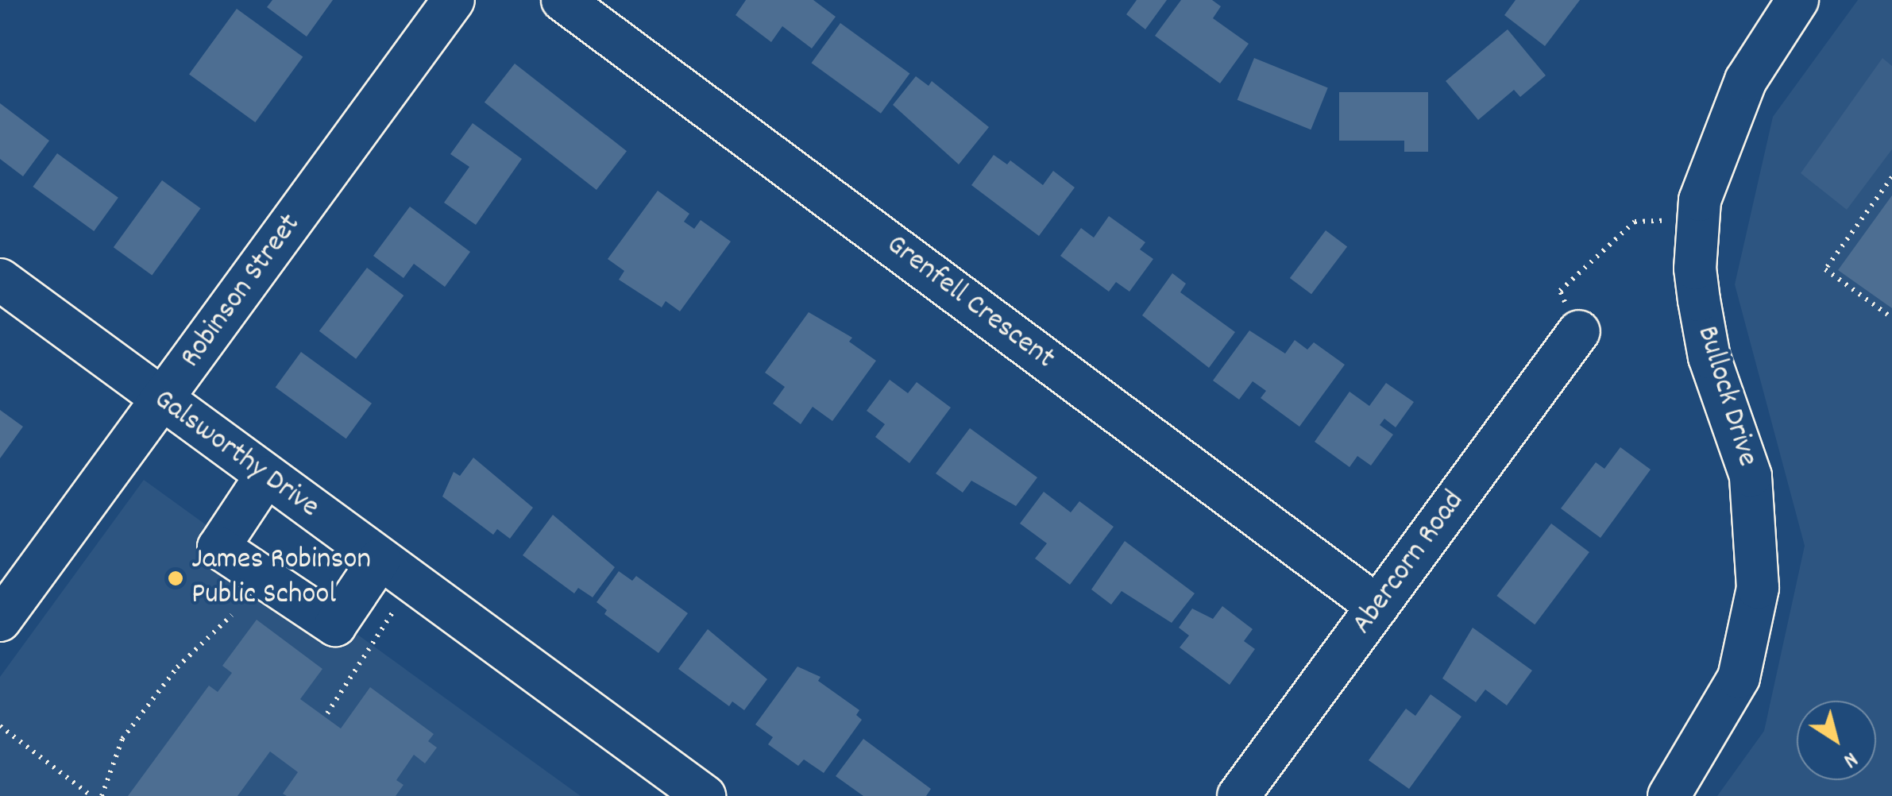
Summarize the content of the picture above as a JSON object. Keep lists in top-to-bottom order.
{
  "streets": {
    "street": [
      "Robinson Street",
      "Grenfell Crescent",
      "Bullock Drive",
      "Galsworthy Drive",
      "Abercorn Road"
    ]
  },
  "crossings": [
    ["Robinson Street", "Galsworthy Drive"],
    ["Grenfell Crescent", "Abercorn Road"]
  ],
  "places": ["James Robinson Public School"],
  "north": "bottom right"
}
